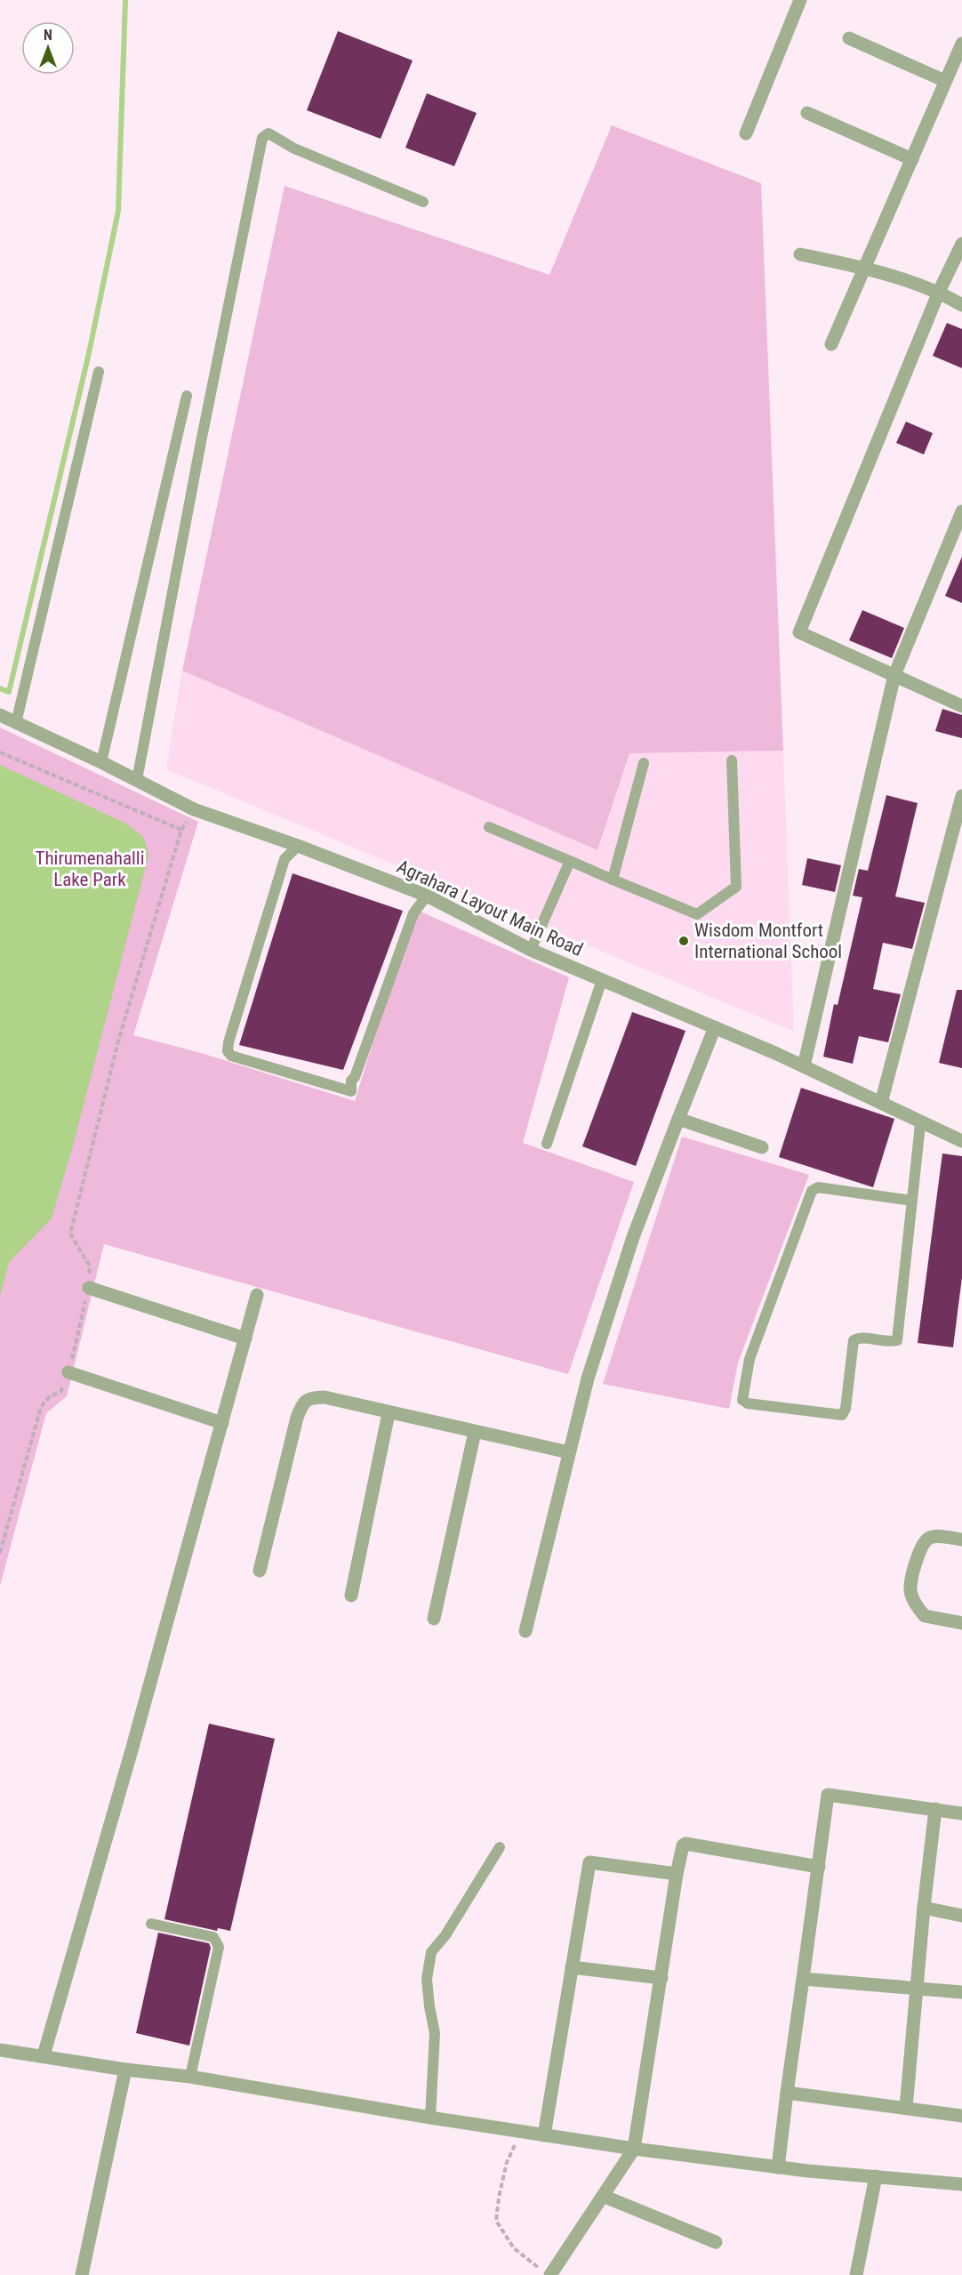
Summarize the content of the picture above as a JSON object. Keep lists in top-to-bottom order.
{
  "streets": {
    "street": ["Agrahara Layout Main Road"]
  },
  "parks": ["Thirumenahalli Lake Park"],
  "places": ["Wisdom Montfort International School"],
  "north": "top"
}
